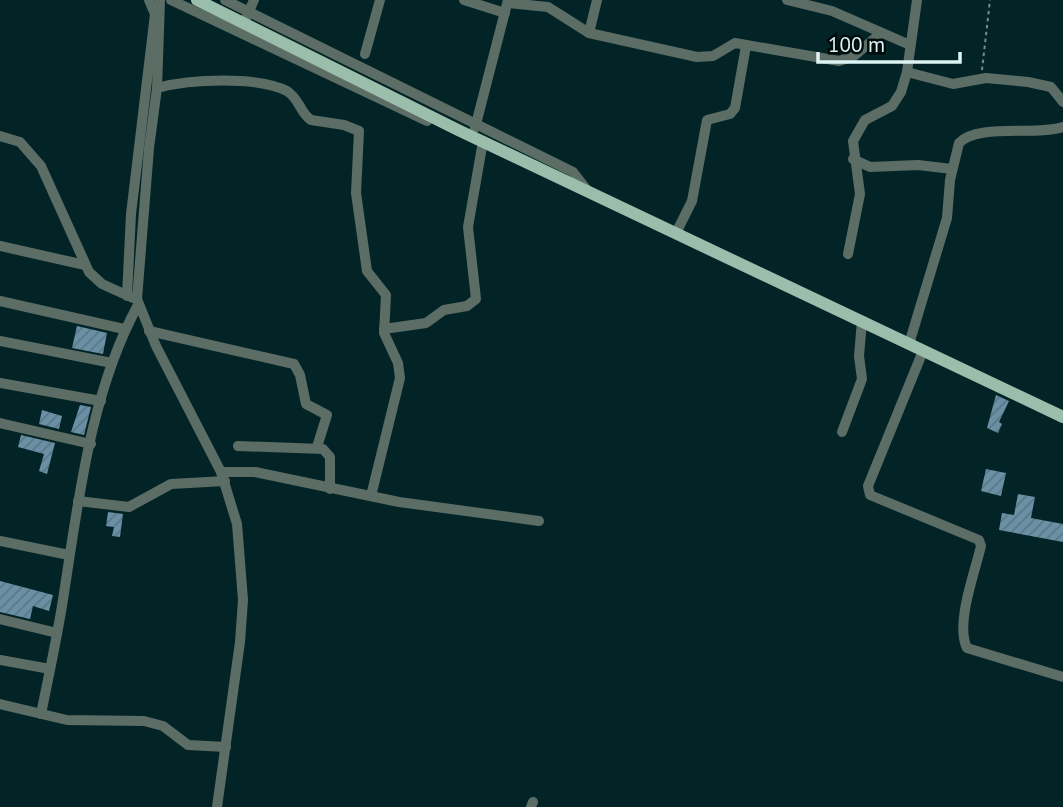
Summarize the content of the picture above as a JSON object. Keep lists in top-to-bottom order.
{
  "scale_bar": "100 m"
}
